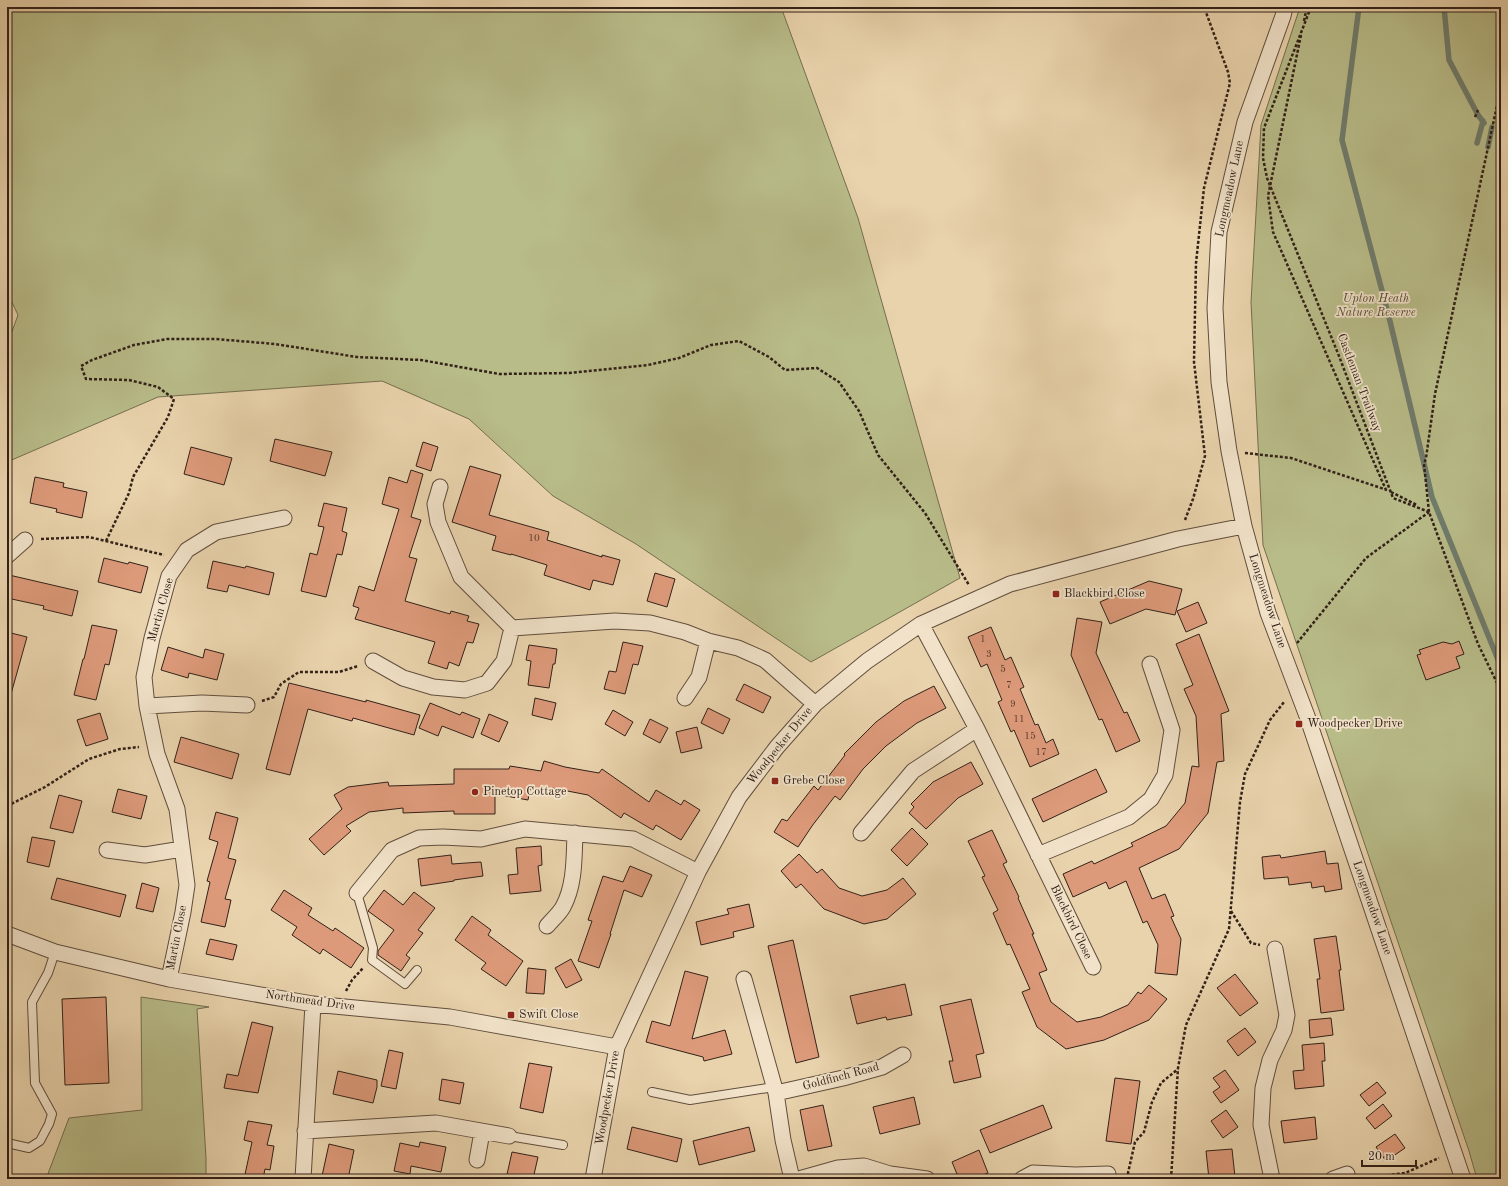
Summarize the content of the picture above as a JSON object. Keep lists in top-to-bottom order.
{
  "streets": {
    "street": [
      "Longmeadow Lane",
      "Martin Close",
      "Woodpecker Drive",
      "Blackbird Close",
      "Northmead Drive",
      "Goldfinch Road"
    ],
    "path": ["Castleman Trailway"]
  },
  "crossings": [
    ["Longmeadow Lane", "Woodpecker Drive"],
    ["Martin Close", "Northmead Drive"],
    ["Woodpecker Drive", "Blackbird Close"],
    ["Woodpecker Drive", "Northmead Drive"]
  ],
  "parks": ["Upton Heath Nature Reserve"],
  "places": {
    "transit": [
      "Blackbird Close",
      "Woodpecker Drive",
      "Grebe Close",
      "Swift Close"
    ],
    "other": ["Pinetop Cottage"]
  },
  "house_numbers": [
    "10",
    "1",
    "3",
    "5",
    "7",
    "9",
    "11",
    "15",
    "17"
  ],
  "scale_bar": "20 m"
}
